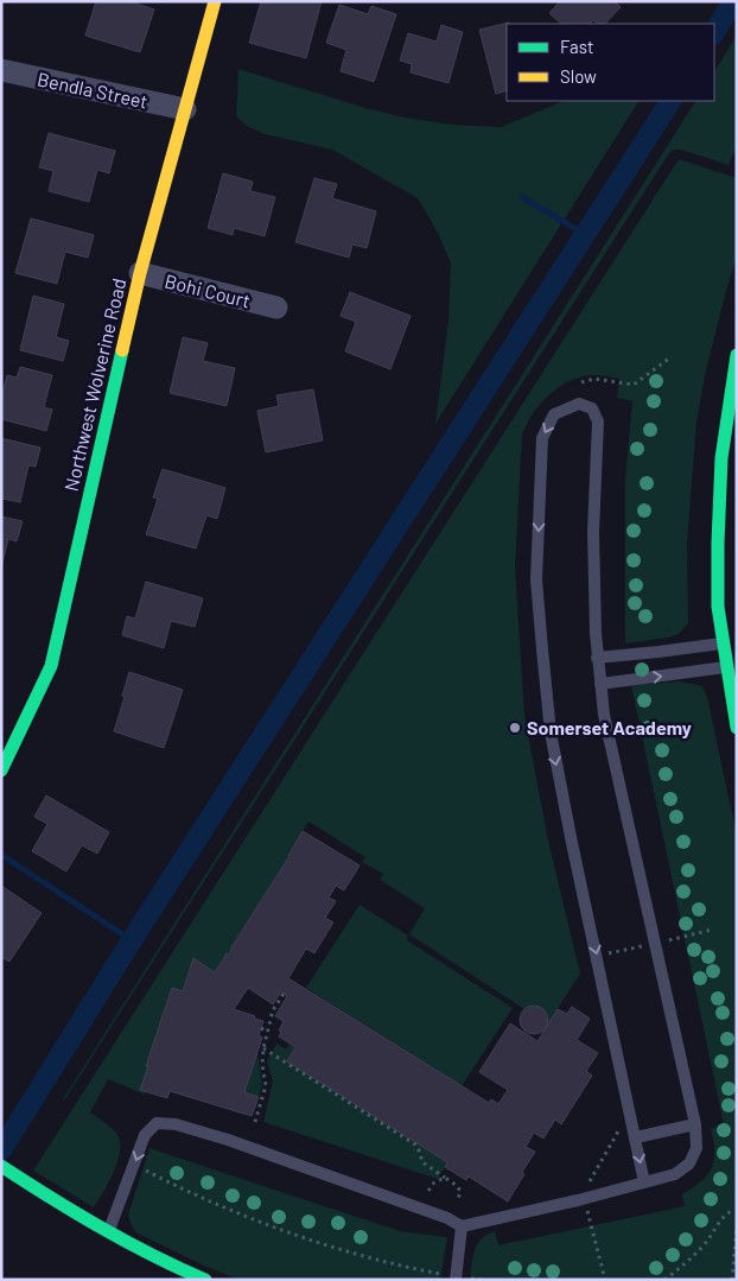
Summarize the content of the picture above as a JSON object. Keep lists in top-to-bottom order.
{
  "streets": {
    "street": ["Bendla Street", "Bohi Court", "Northwest Wolverine Road"]
  },
  "crossings": [
    ["Bendla Street", "Northwest Wolverine Road"],
    ["Bohi Court", "Northwest Wolverine Road"]
  ],
  "places": ["Somerset Academy"],
  "legend": ["Fast", "Slow"]
}
